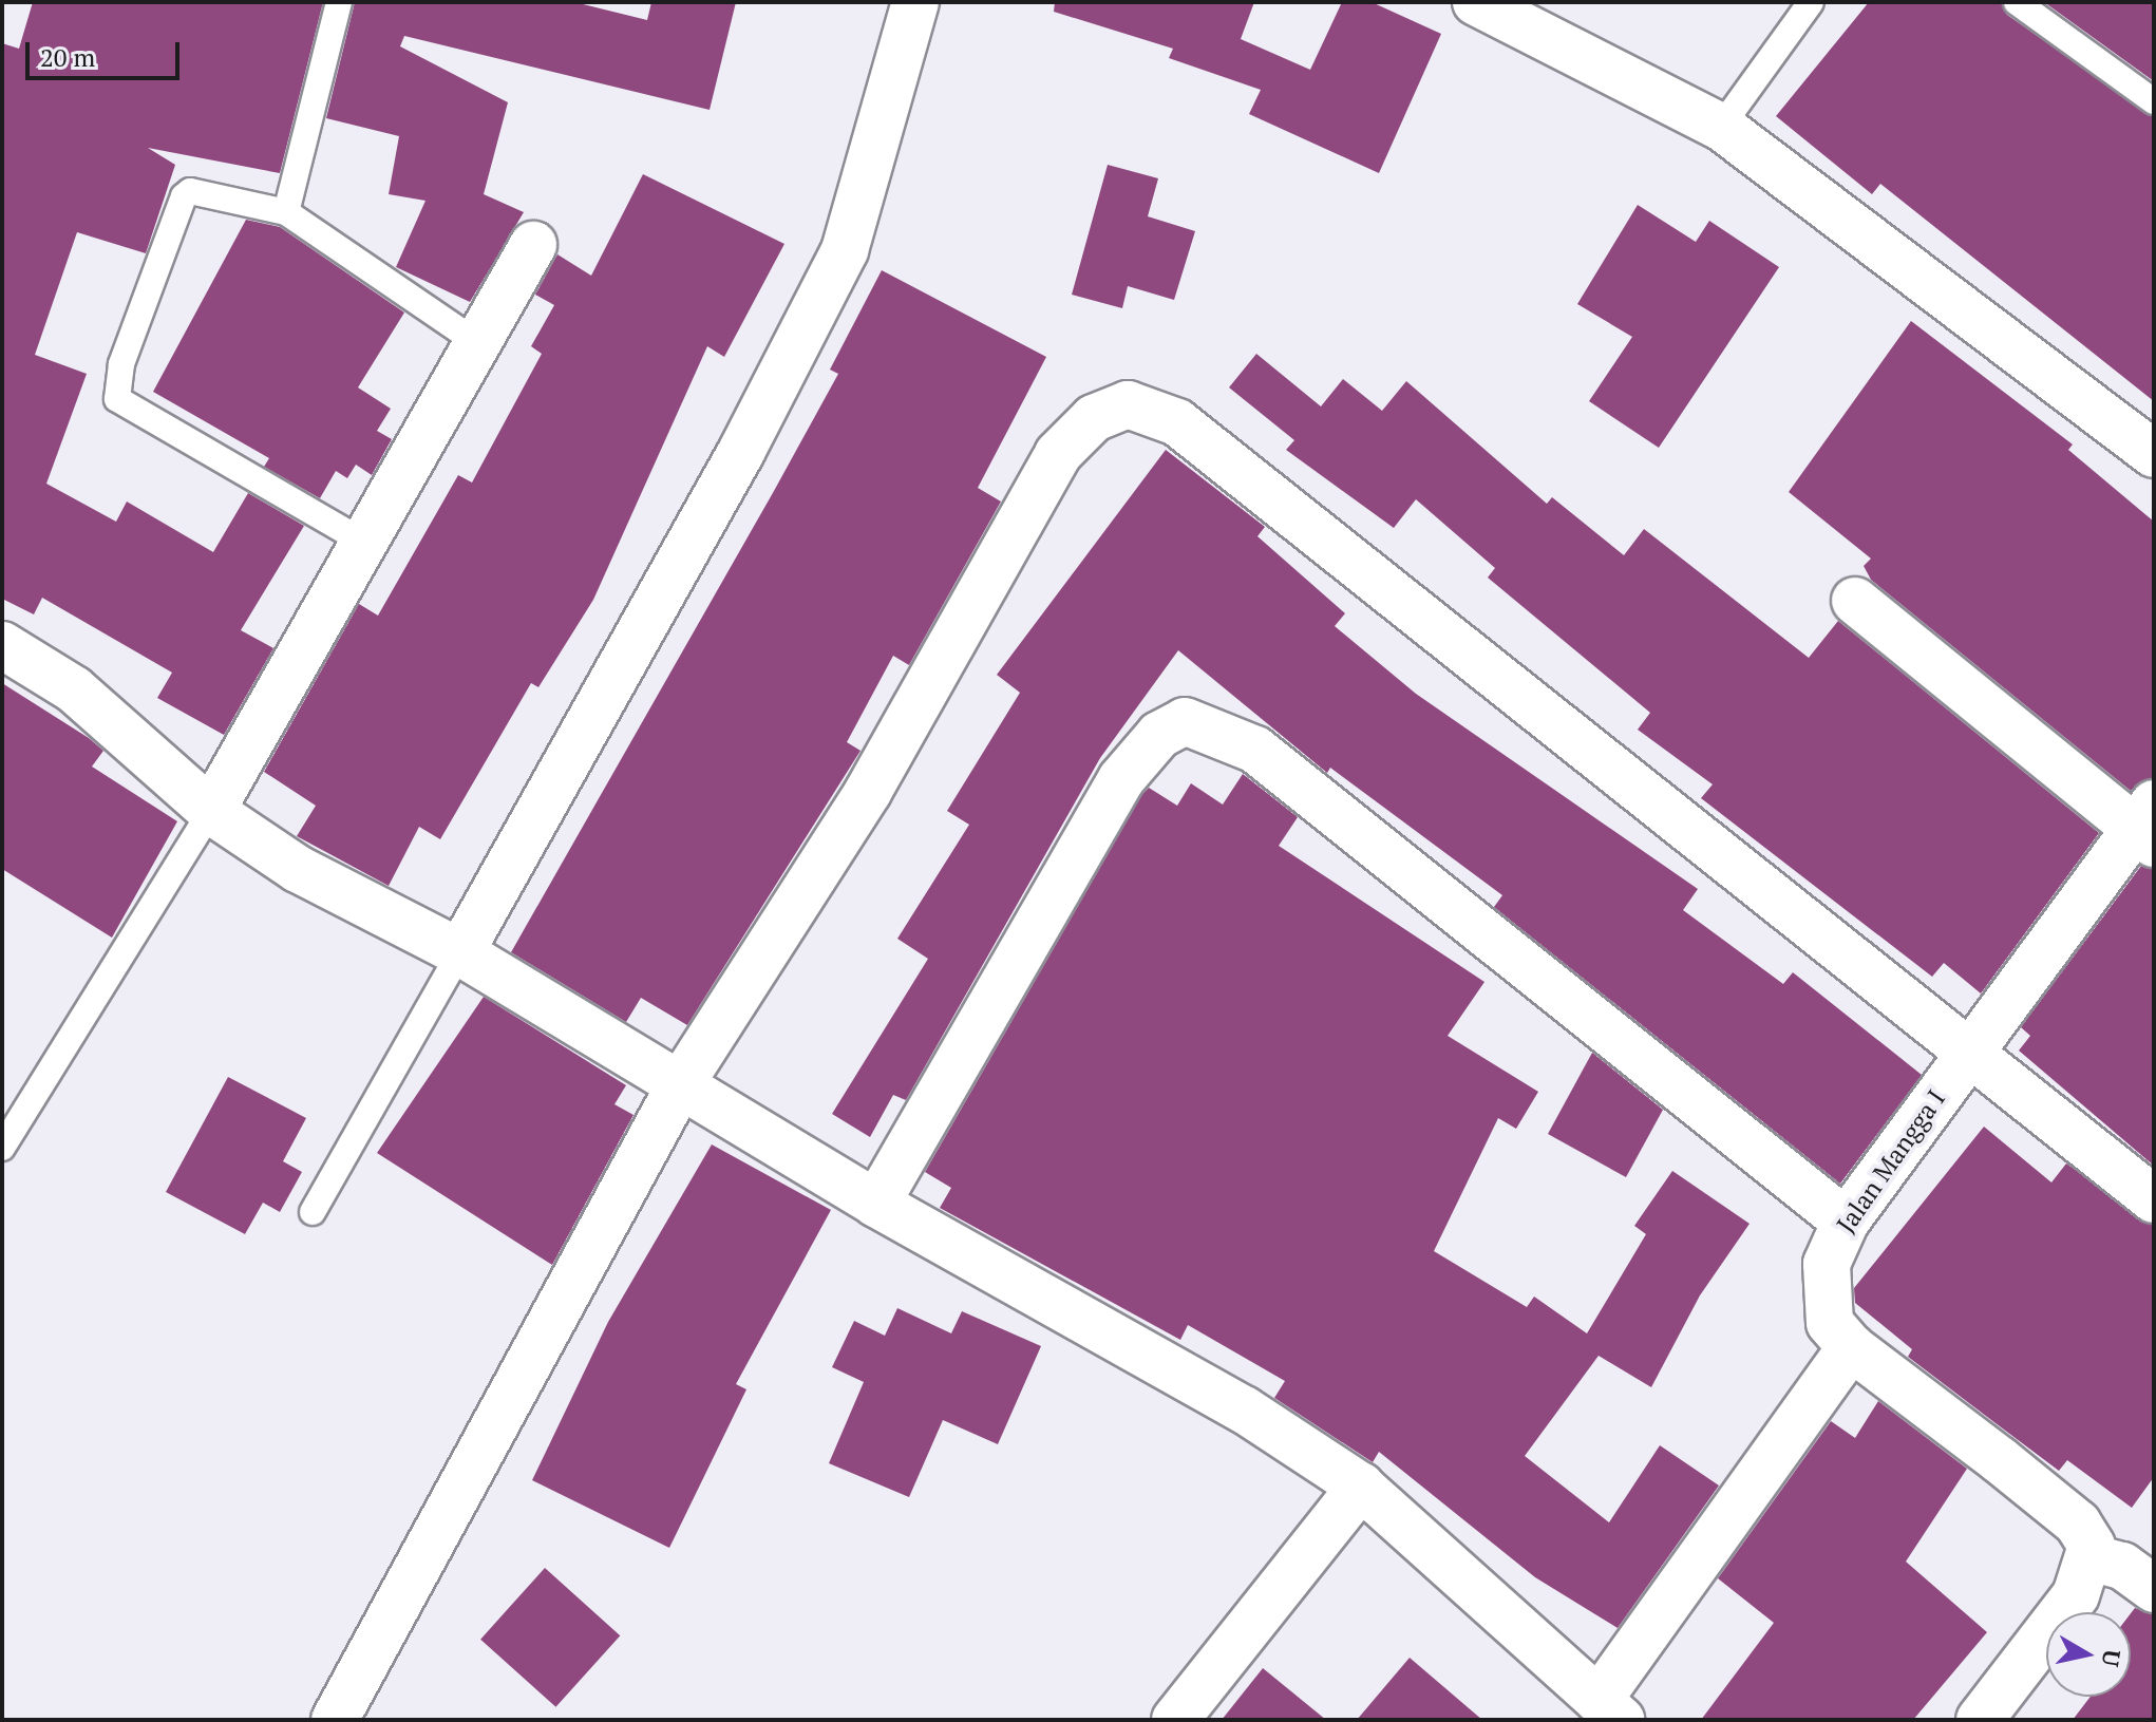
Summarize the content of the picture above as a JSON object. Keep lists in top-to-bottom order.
{
  "streets": {
    "street": ["Jalan Mangga I"]
  },
  "scale_bar": "20 m",
  "north": "right"
}
